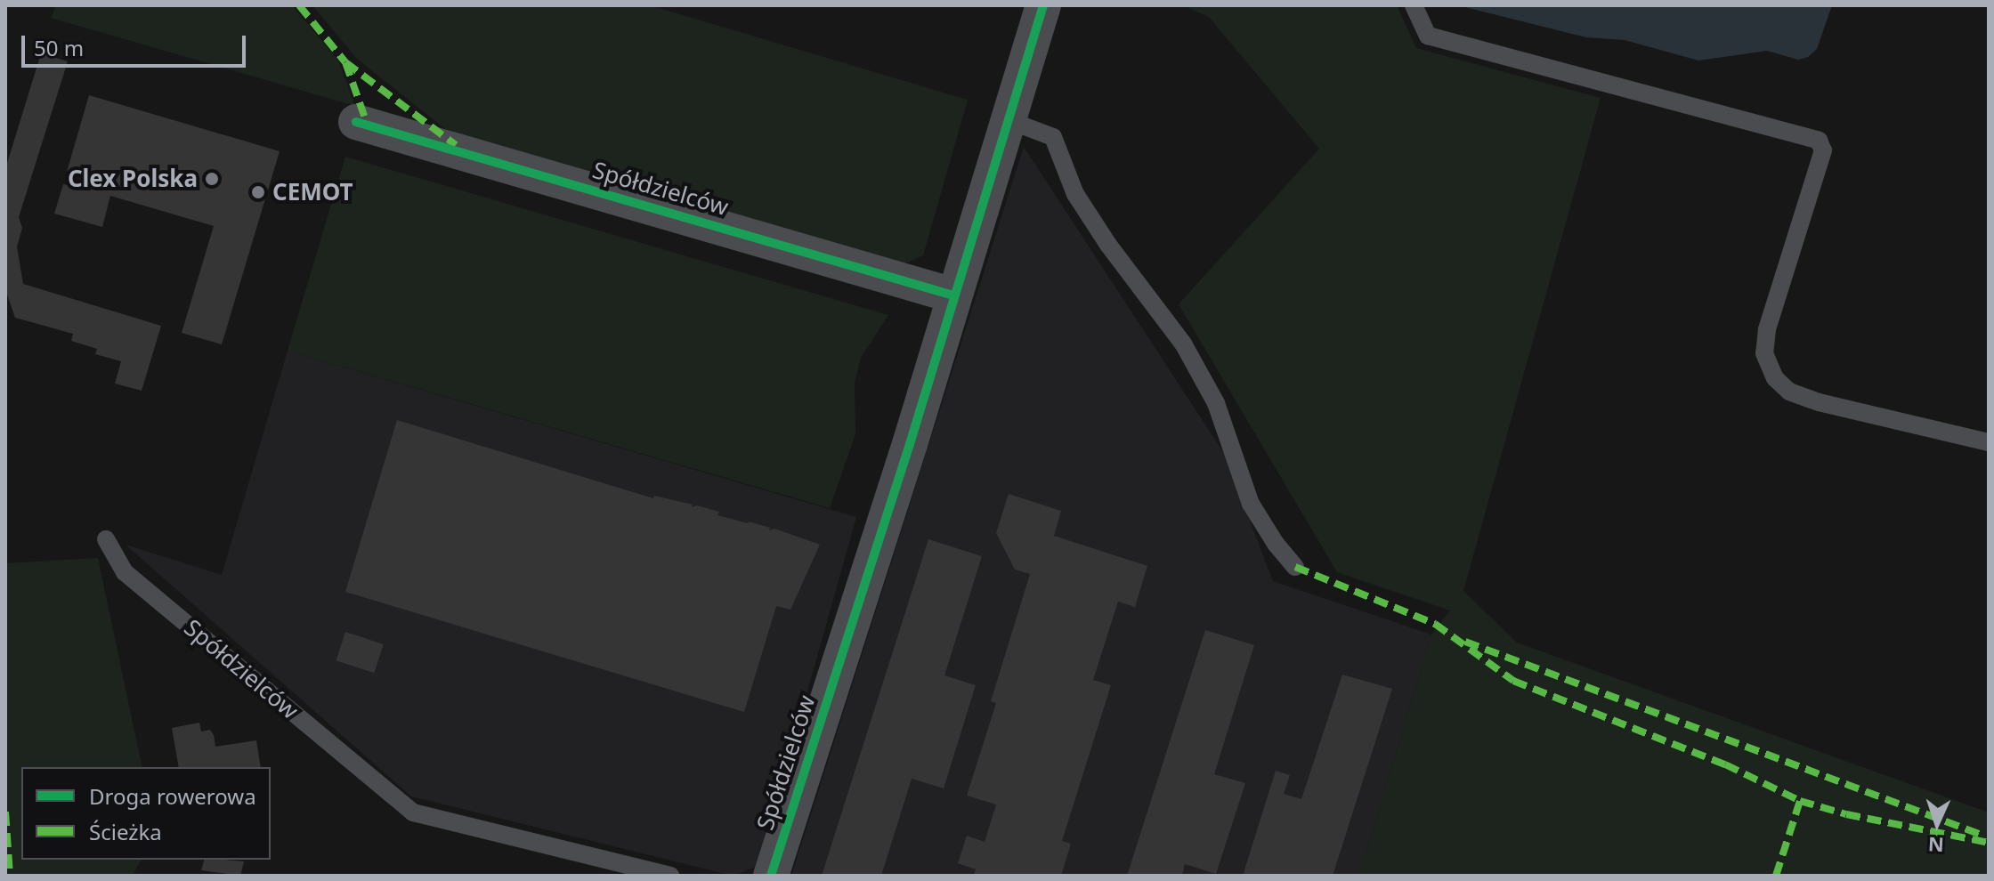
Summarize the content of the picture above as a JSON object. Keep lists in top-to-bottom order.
{
  "streets": {
    "street": ["Spółdzielców"]
  },
  "places": ["Clex Polska", "CEMOT"],
  "legend": ["Droga rowerowa", "Ścieżka"],
  "scale_bar": "50 m",
  "north": "bottom"
}
